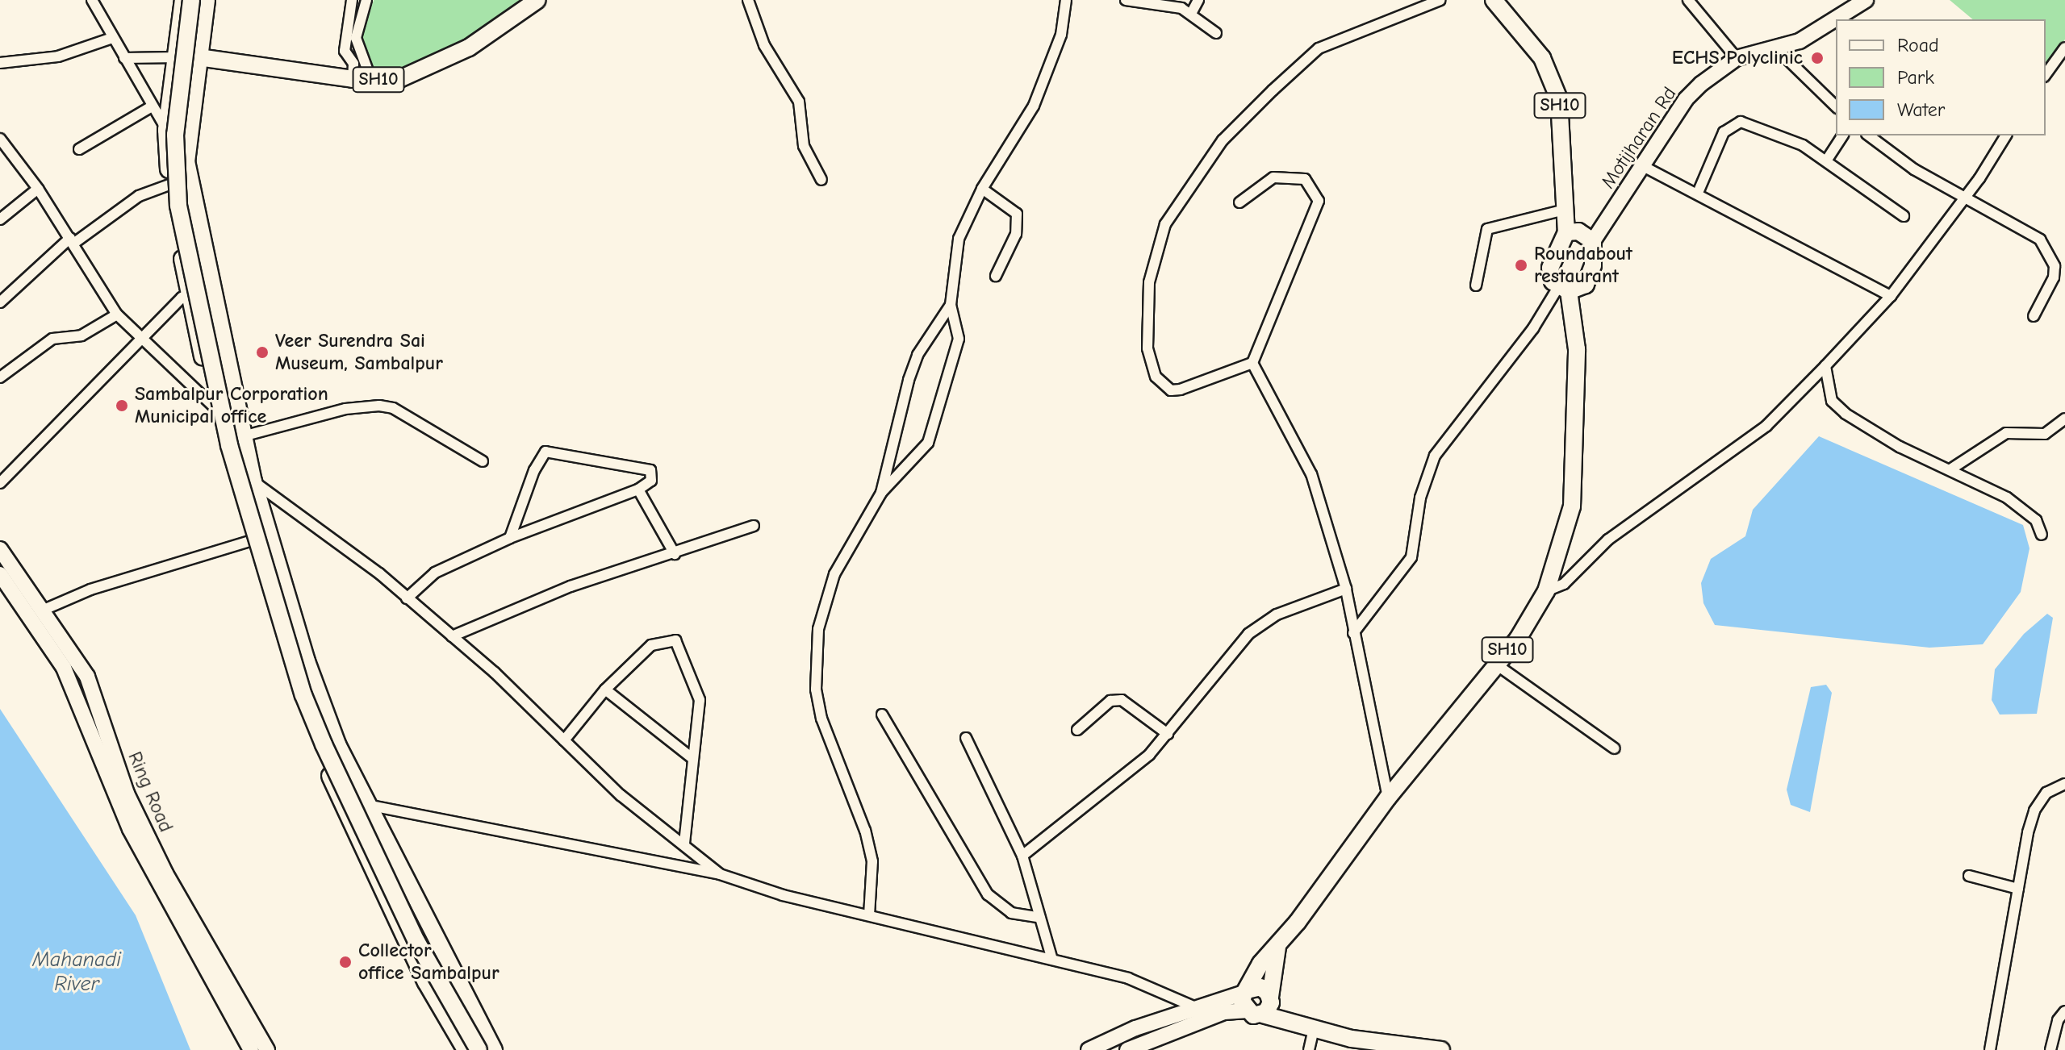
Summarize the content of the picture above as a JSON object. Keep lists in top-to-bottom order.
{
  "streets": {
    "main road": ["SH10"],
    "street": ["Motijharan Rd", "Ring Road"]
  },
  "water": ["Mahanadi River"],
  "places": [
    "ECHS Polyclinic",
    "Roundabout restaurant",
    "Veer Surendra Sai Museum, Sambalpur",
    "Sambalpur Corporation Municipal office",
    "Collector office Sambalpur"
  ],
  "legend": ["Road", "Park", "Water"]
}
